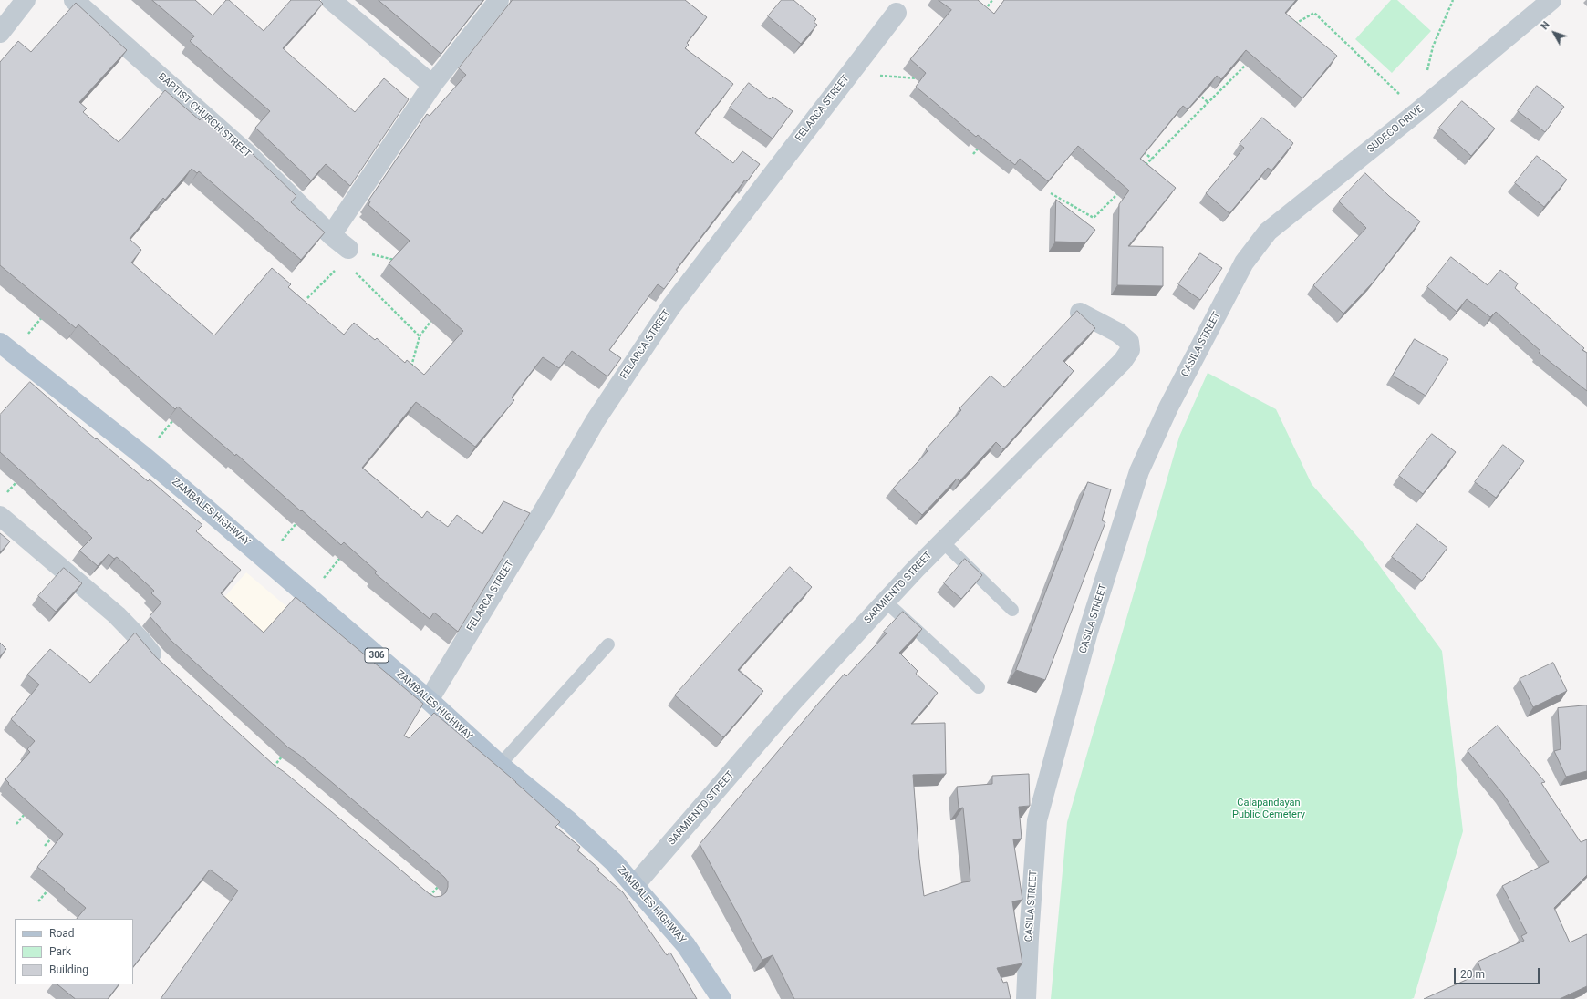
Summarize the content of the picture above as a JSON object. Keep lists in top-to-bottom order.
{
  "streets": {
    "main road": ["ZAMBALES HIGHWAY", "306"],
    "street": [
      "FELARCA STREET",
      "BAPTIST CHURCH STREET",
      "SUDECO DRIVE",
      "CASILA STREET",
      "SARMIENTO STREET"
    ]
  },
  "crossings": [
    ["FELARCA STREET", "ZAMBALES HIGHWAY"],
    ["SUDECO DRIVE", "CASILA STREET"],
    ["ZAMBALES HIGHWAY", "SARMIENTO STREET"]
  ],
  "parks": ["Calapandayan Public Cemetery"],
  "legend": ["Road", "Park", "Building"],
  "scale_bar": "20 m",
  "north": "top left"
}
